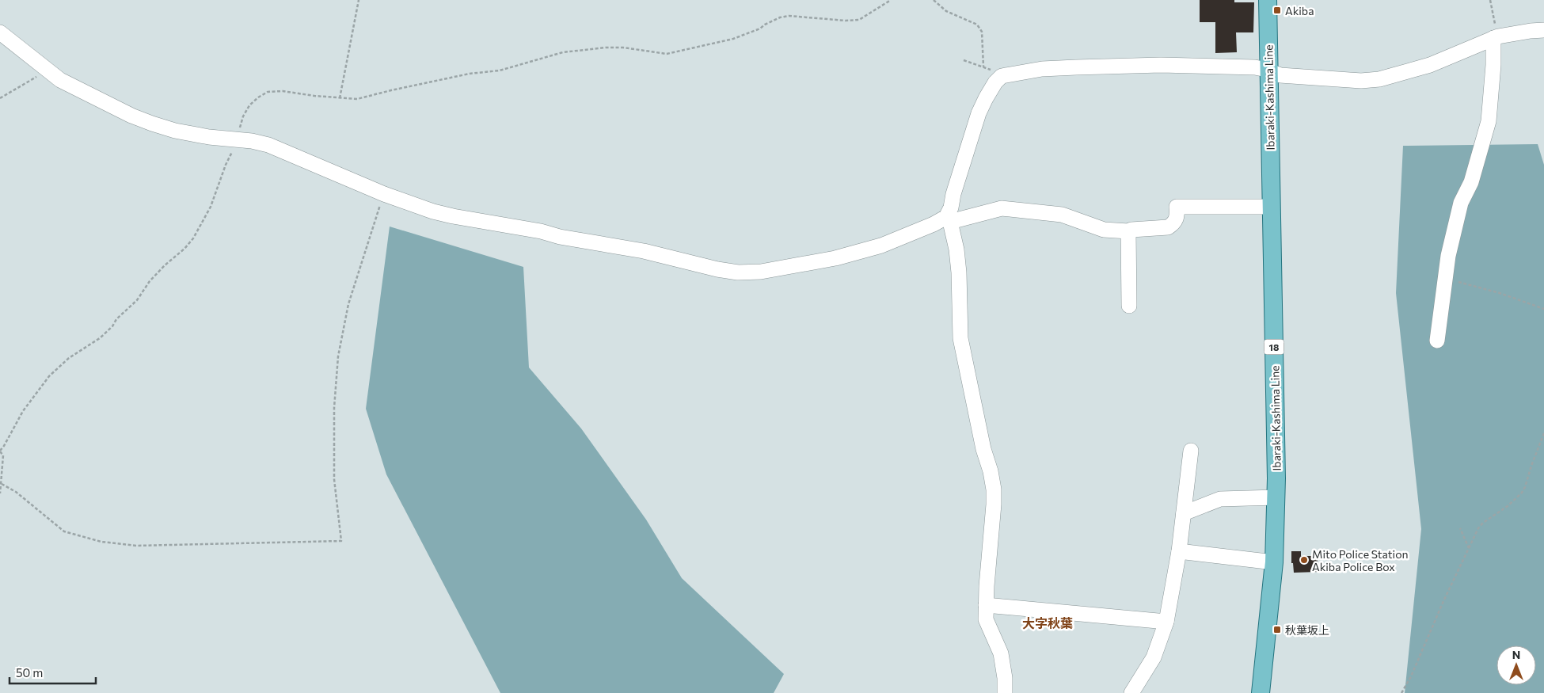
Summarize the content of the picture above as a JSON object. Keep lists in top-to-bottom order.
{
  "streets": {
    "main road": ["Ibaraki-Kashima Line", "18"]
  },
  "districts": ["大字秋葉"],
  "places": {
    "transit": ["Akiba", "秋葉坂上"],
    "other": ["Mito Police Station Akiba Police Box"]
  },
  "scale_bar": "50 m",
  "north": "top"
}
